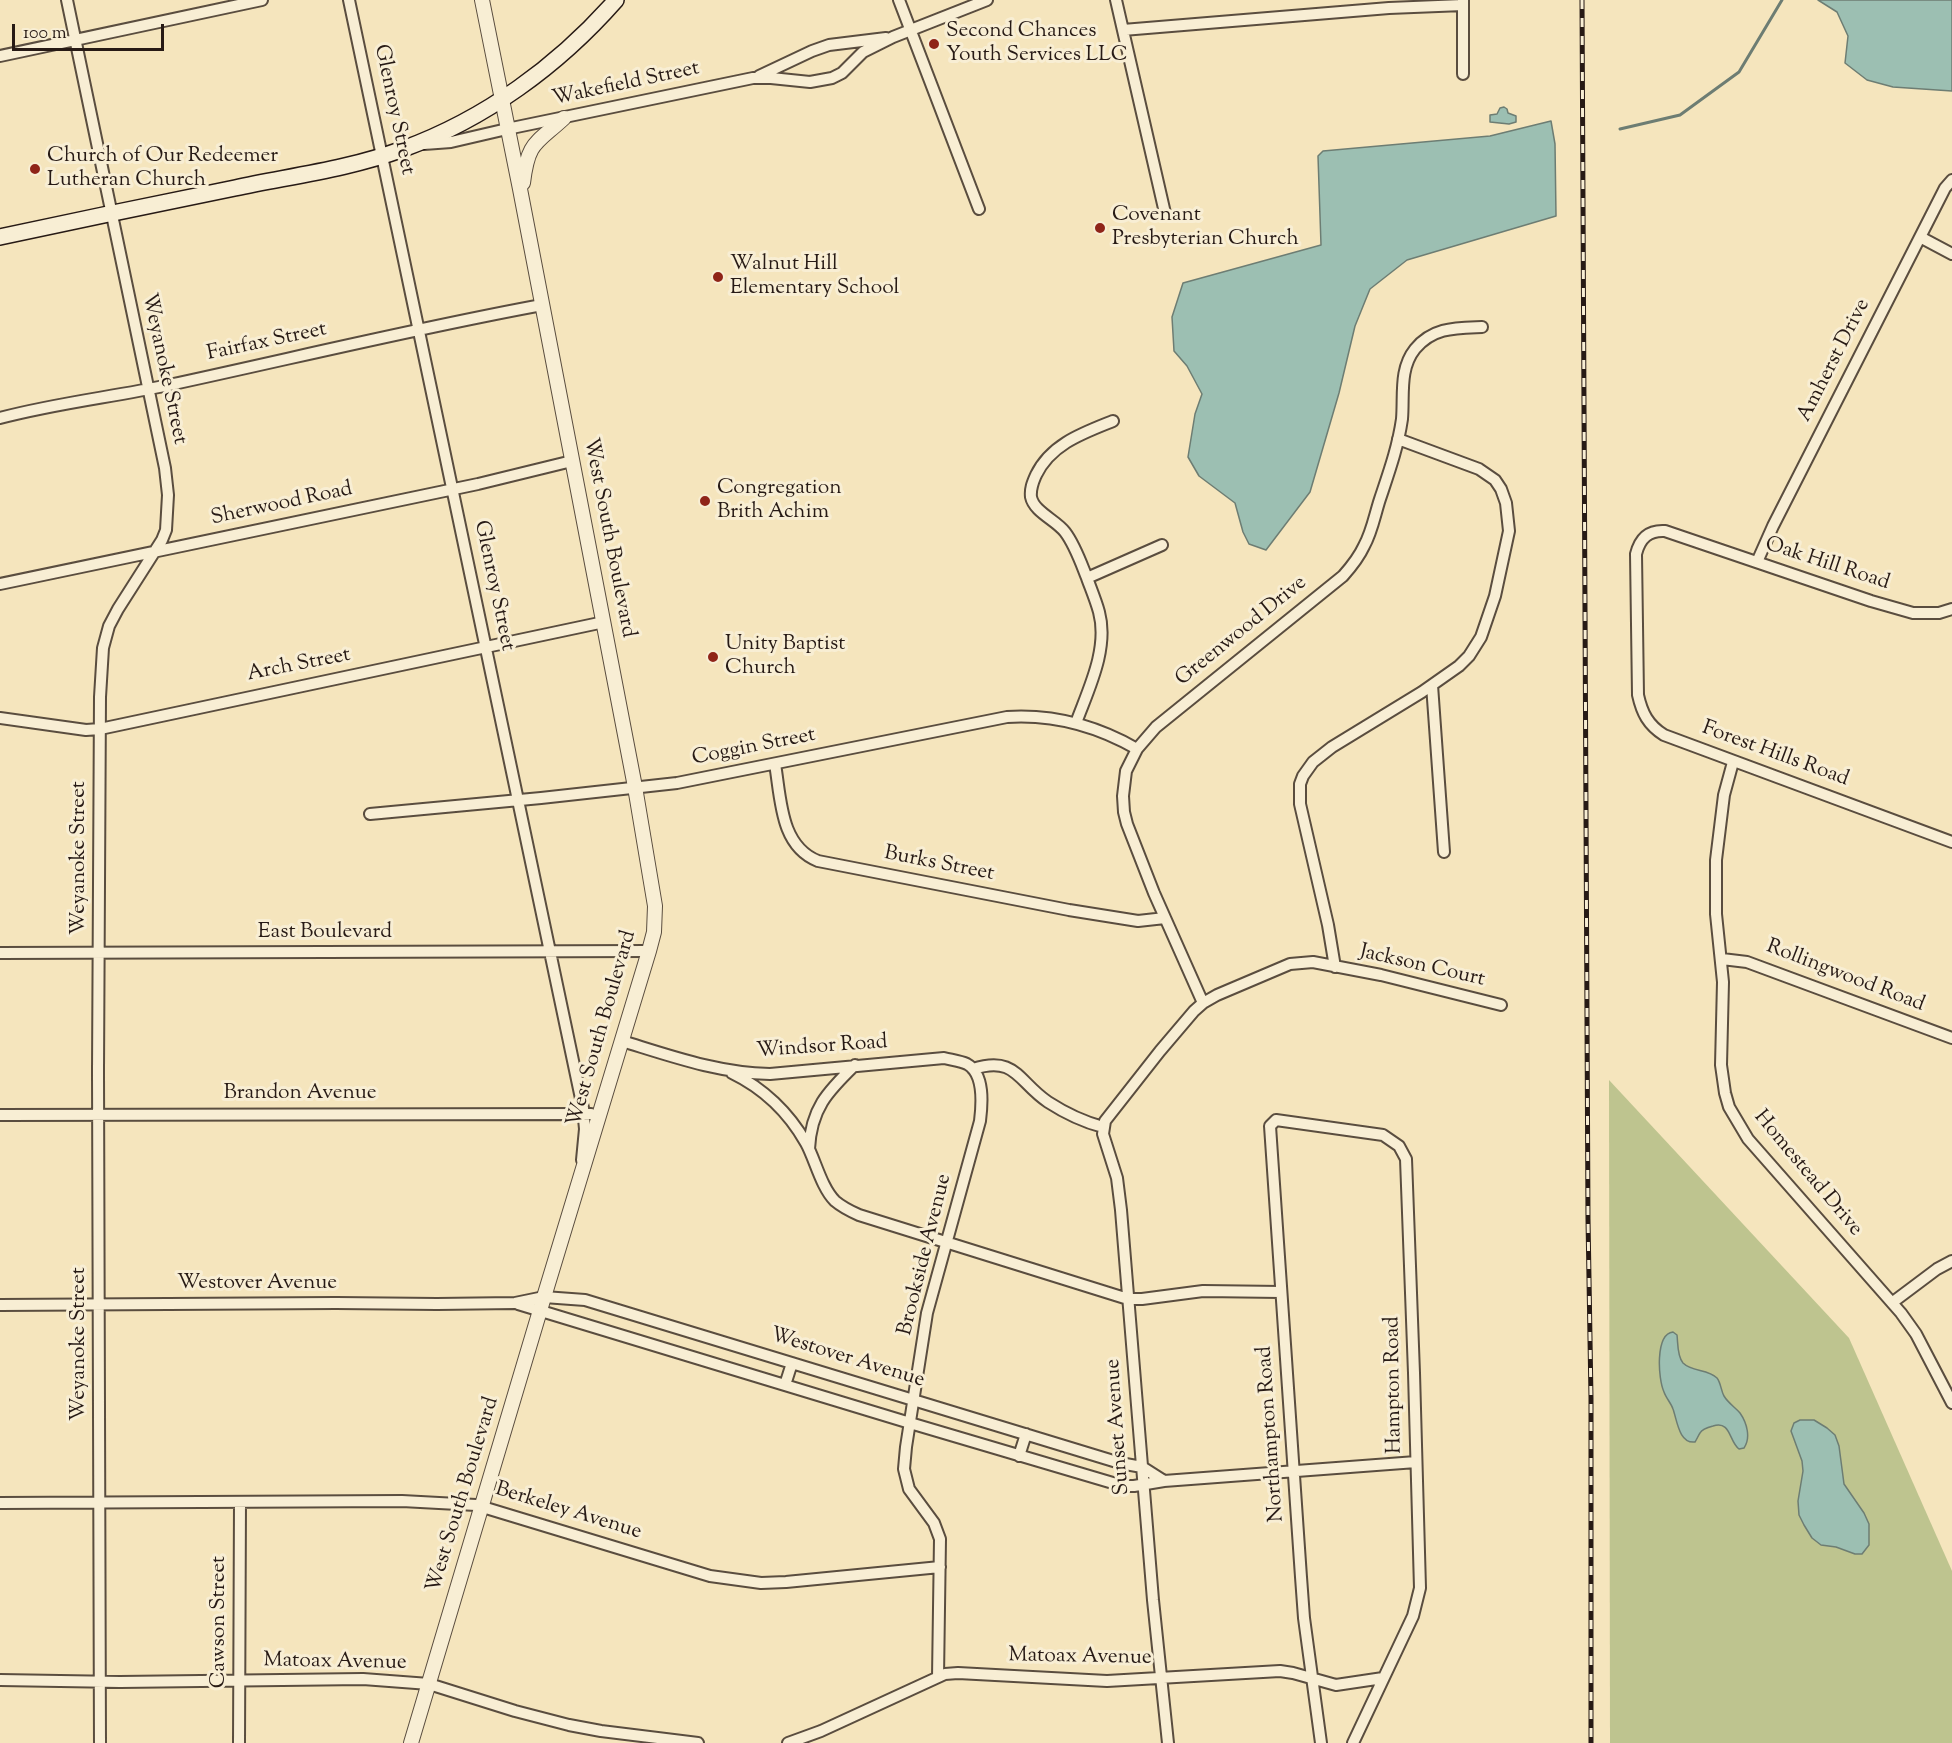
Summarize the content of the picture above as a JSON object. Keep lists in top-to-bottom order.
{
  "streets": {
    "street": [
      "Wakefield Street",
      "Glenroy Street",
      "Fairfax Street",
      "Amherst Drive",
      "Weyanoke Street",
      "Sherwood Road",
      "West South Boulevard",
      "Oak Hill Road",
      "Greenwood Drive",
      "Arch Street",
      "Coggin Street",
      "Forest Hills Road",
      "Burks Street",
      "East Boulevard",
      "Jackson Court",
      "Rollingwood Road",
      "Windsor Road",
      "Brandon Avenue",
      "Homestead Drive",
      "Brookside Avenue",
      "Westover Avenue",
      "Hampton Road",
      "Sunset Avenue",
      "Northampton Road",
      "Berkeley Avenue",
      "Cawson Street",
      "Matoax Avenue"
    ]
  },
  "crossings": [
    ["Wakefield Street", "West South Boulevard"],
    ["Glenroy Street", "Fairfax Street"],
    ["Glenroy Street", "Sherwood Road"],
    ["Glenroy Street", "West South Boulevard"],
    ["Glenroy Street", "Arch Street"],
    ["Glenroy Street", "Coggin Street"],
    ["Glenroy Street", "East Boulevard"],
    ["Glenroy Street", "Brandon Avenue"],
    ["Fairfax Street", "Weyanoke Street"],
    ["Fairfax Street", "West South Boulevard"],
    ["Amherst Drive", "Oak Hill Road"],
    ["Weyanoke Street", "Sherwood Road"],
    ["Weyanoke Street", "Arch Street"],
    ["Weyanoke Street", "East Boulevard"],
    ["Weyanoke Street", "Brandon Avenue"],
    ["Weyanoke Street", "Westover Avenue"],
    ["Weyanoke Street", "Berkeley Avenue"],
    ["Weyanoke Street", "Matoax Avenue"],
    ["Sherwood Road", "West South Boulevard"],
    ["West South Boulevard", "Arch Street"],
    ["West South Boulevard", "Coggin Street"],
    ["West South Boulevard", "East Boulevard"],
    ["West South Boulevard", "Windsor Road"],
    ["West South Boulevard", "Brandon Avenue"],
    ["West South Boulevard", "Westover Avenue"],
    ["West South Boulevard", "Berkeley Avenue"],
    ["West South Boulevard", "Matoax Avenue"],
    ["Oak Hill Road", "Forest Hills Road"],
    ["Greenwood Drive", "Coggin Street"],
    ["Greenwood Drive", "Burks Street"],
    ["Greenwood Drive", "Jackson Court"],
    ["Coggin Street", "Burks Street"],
    ["Forest Hills Road", "Homestead Drive"],
    ["Jackson Court", "Sunset Avenue"],
    ["Rollingwood Road", "Homestead Drive"],
    ["Windsor Road", "Brookside Avenue"],
    ["Brookside Avenue", "Westover Avenue"],
    ["Brookside Avenue", "Berkeley Avenue"],
    ["Brookside Avenue", "Matoax Avenue"],
    ["Westover Avenue", "Hampton Road"],
    ["Westover Avenue", "Sunset Avenue"],
    ["Westover Avenue", "Northampton Road"],
    ["Hampton Road", "Northampton Road"],
    ["Hampton Road", "Matoax Avenue"],
    ["Sunset Avenue", "Matoax Avenue"],
    ["Northampton Road", "Matoax Avenue"],
    ["Berkeley Avenue", "Cawson Street"],
    ["Cawson Street", "Matoax Avenue"]
  ],
  "places": [
    "Second Chances Youth Services LLC",
    "Church of Our Redeemer Lutheran Church",
    "Covenant Presbyterian Church",
    "Walnut Hill Elementary School",
    "Congregation Brith Achim",
    "Unity Baptist Church"
  ],
  "scale_bar": "100 m"
}
